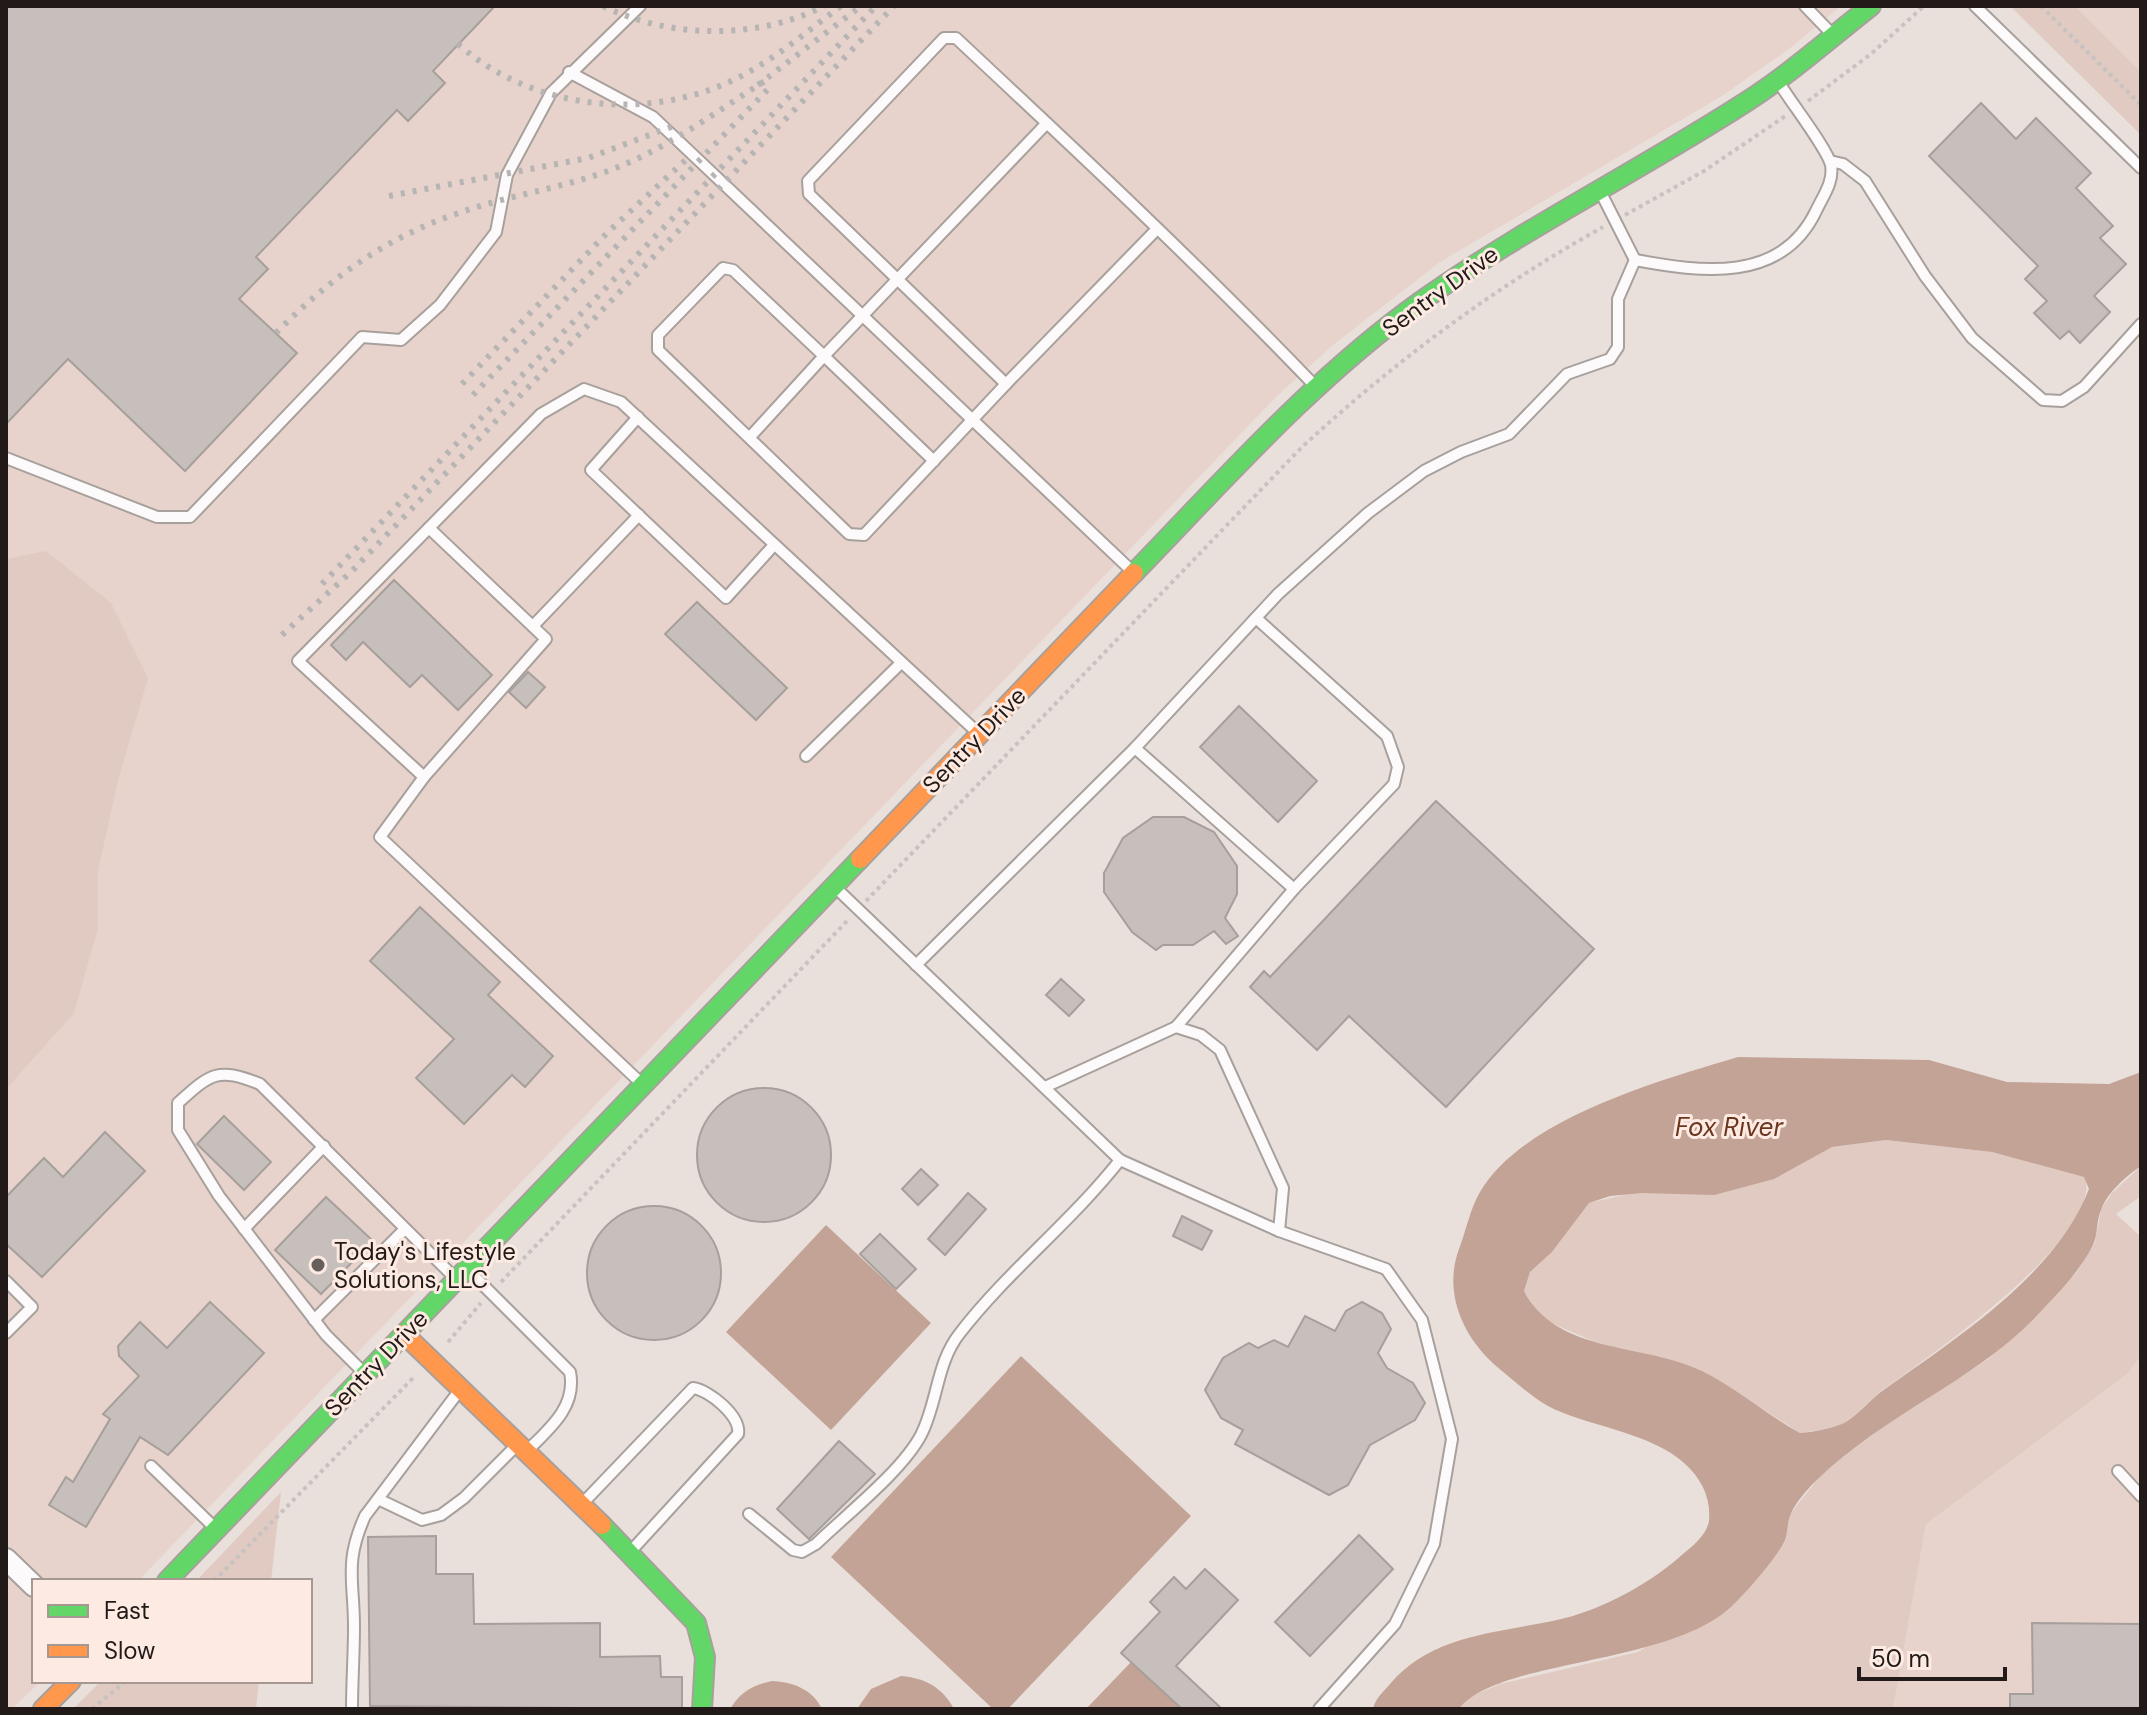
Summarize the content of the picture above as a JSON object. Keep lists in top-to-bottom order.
{
  "streets": {
    "street": ["Sentry Drive"]
  },
  "water": ["Fox River"],
  "places": ["Today's Lifestyle Solutions, LLC"],
  "legend": ["Fast", "Slow"],
  "scale_bar": "50 m"
}
